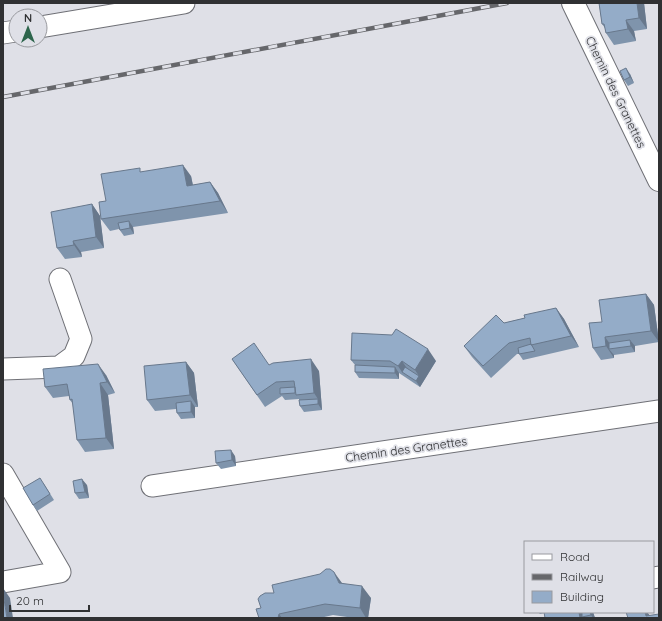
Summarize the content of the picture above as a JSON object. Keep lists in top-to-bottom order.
{
  "streets": {
    "street": ["Chemin des Granettes"]
  },
  "legend": ["Road", "Railway", "Building"],
  "scale_bar": "20 m",
  "north": "top"
}
